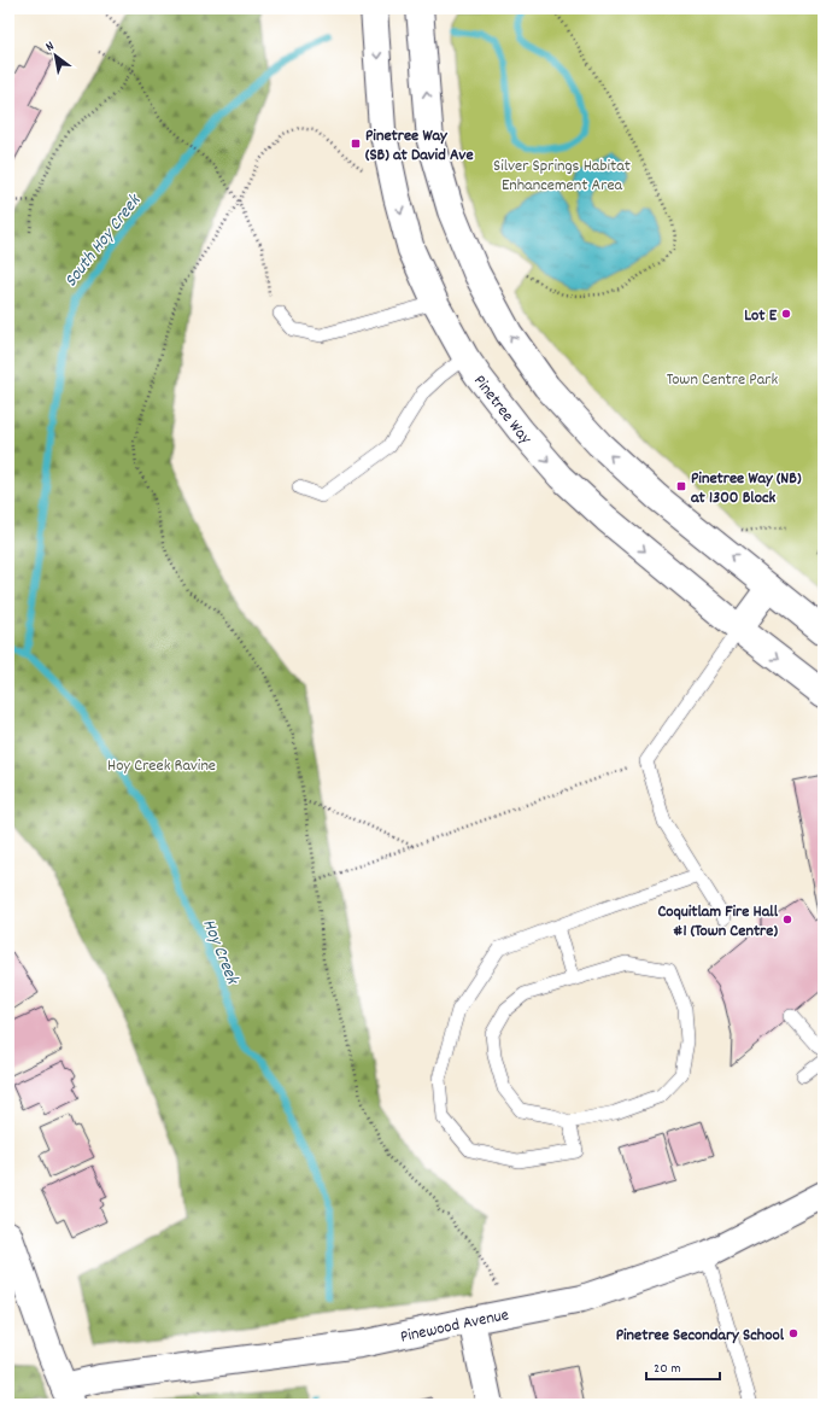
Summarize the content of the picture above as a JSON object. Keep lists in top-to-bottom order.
{
  "streets": {
    "main road": ["Pinetree Way", "Pinewood Avenue"]
  },
  "water": ["South Hoy Creek", "Hoy Creek"],
  "parks": ["Silver Springs Habitat Enhancement Area", "Town Centre Park", "Hoy Creek Ravine"],
  "places": {
    "transit": ["Pinetree Way (SB) at David Ave", "Pinetree Way (NB) at 1300 Block"],
    "other": ["Lot E", "Coquitlam Fire Hall #1 (Town Centre)", "Pinetree Secondary School"]
  },
  "scale_bar": "20 m",
  "north": "top left"
}
